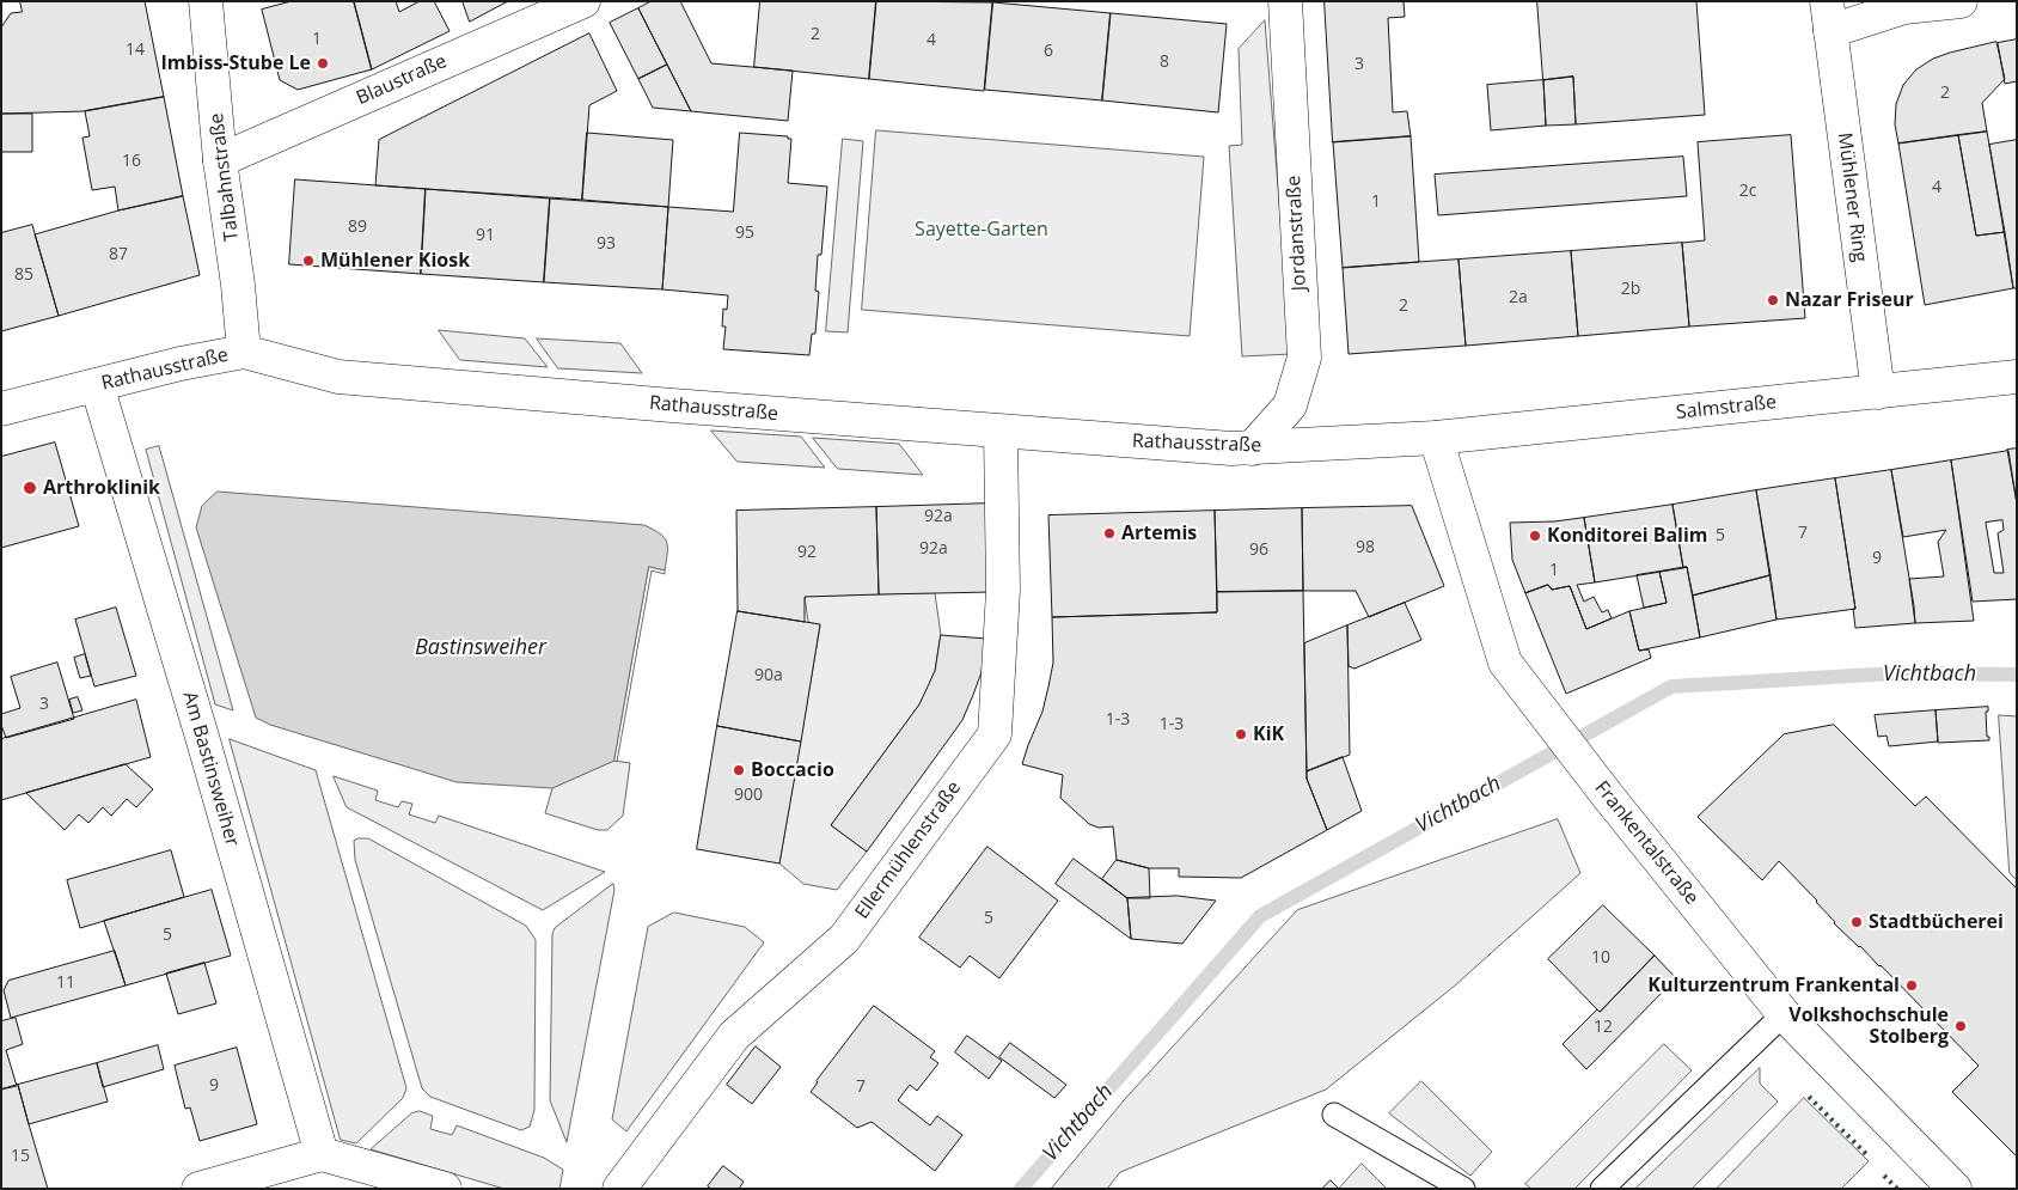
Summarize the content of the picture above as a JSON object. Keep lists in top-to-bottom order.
{
  "streets": {
    "street": [
      "Blaustraße",
      "Talbahnstraße",
      "Mühlener Ring",
      "Jordanstraße",
      "Rathausstraße",
      "Salmstraße",
      "Am Bastinsweiher",
      "Frankentalstraße",
      "Ellermühlenstraße"
    ]
  },
  "crossings": [
    ["Blaustraße", "Talbahnstraße"],
    ["Talbahnstraße", "Rathausstraße"],
    ["Mühlener Ring", "Salmstraße"],
    ["Jordanstraße", "Rathausstraße"],
    ["Rathausstraße", "Salmstraße"],
    ["Rathausstraße", "Am Bastinsweiher"],
    ["Rathausstraße", "Frankentalstraße"],
    ["Rathausstraße", "Ellermühlenstraße"],
    ["Salmstraße", "Frankentalstraße"]
  ],
  "water": ["Bastinsweiher", "Vichtbach"],
  "parks": ["Sayette-Garten"],
  "places": [
    "Imbiss-Stube Le",
    "Mühlener Kiosk",
    "Nazar Friseur",
    "Arthroklinik",
    "Artemis",
    "Konditorei Balim",
    "KiK",
    "Boccacio",
    "Stadtbücherei",
    "Kulturzentrum Frankental",
    "Volkshochschule Stolberg"
  ],
  "house_numbers": [
    "2",
    "1",
    "4",
    "14",
    "6",
    "8",
    "3",
    "2",
    "16",
    "4",
    "2c",
    "1",
    "89",
    "95",
    "91",
    "93",
    "87",
    "85",
    "2b",
    "2a",
    "2",
    "92a",
    "7",
    "5",
    "98",
    "92a",
    "96",
    "92",
    "9",
    "1",
    "90a",
    "3",
    "1-3",
    "1-3",
    "900",
    "5",
    "5",
    "10",
    "11",
    "12",
    "9",
    "7",
    "15"
  ]
}
